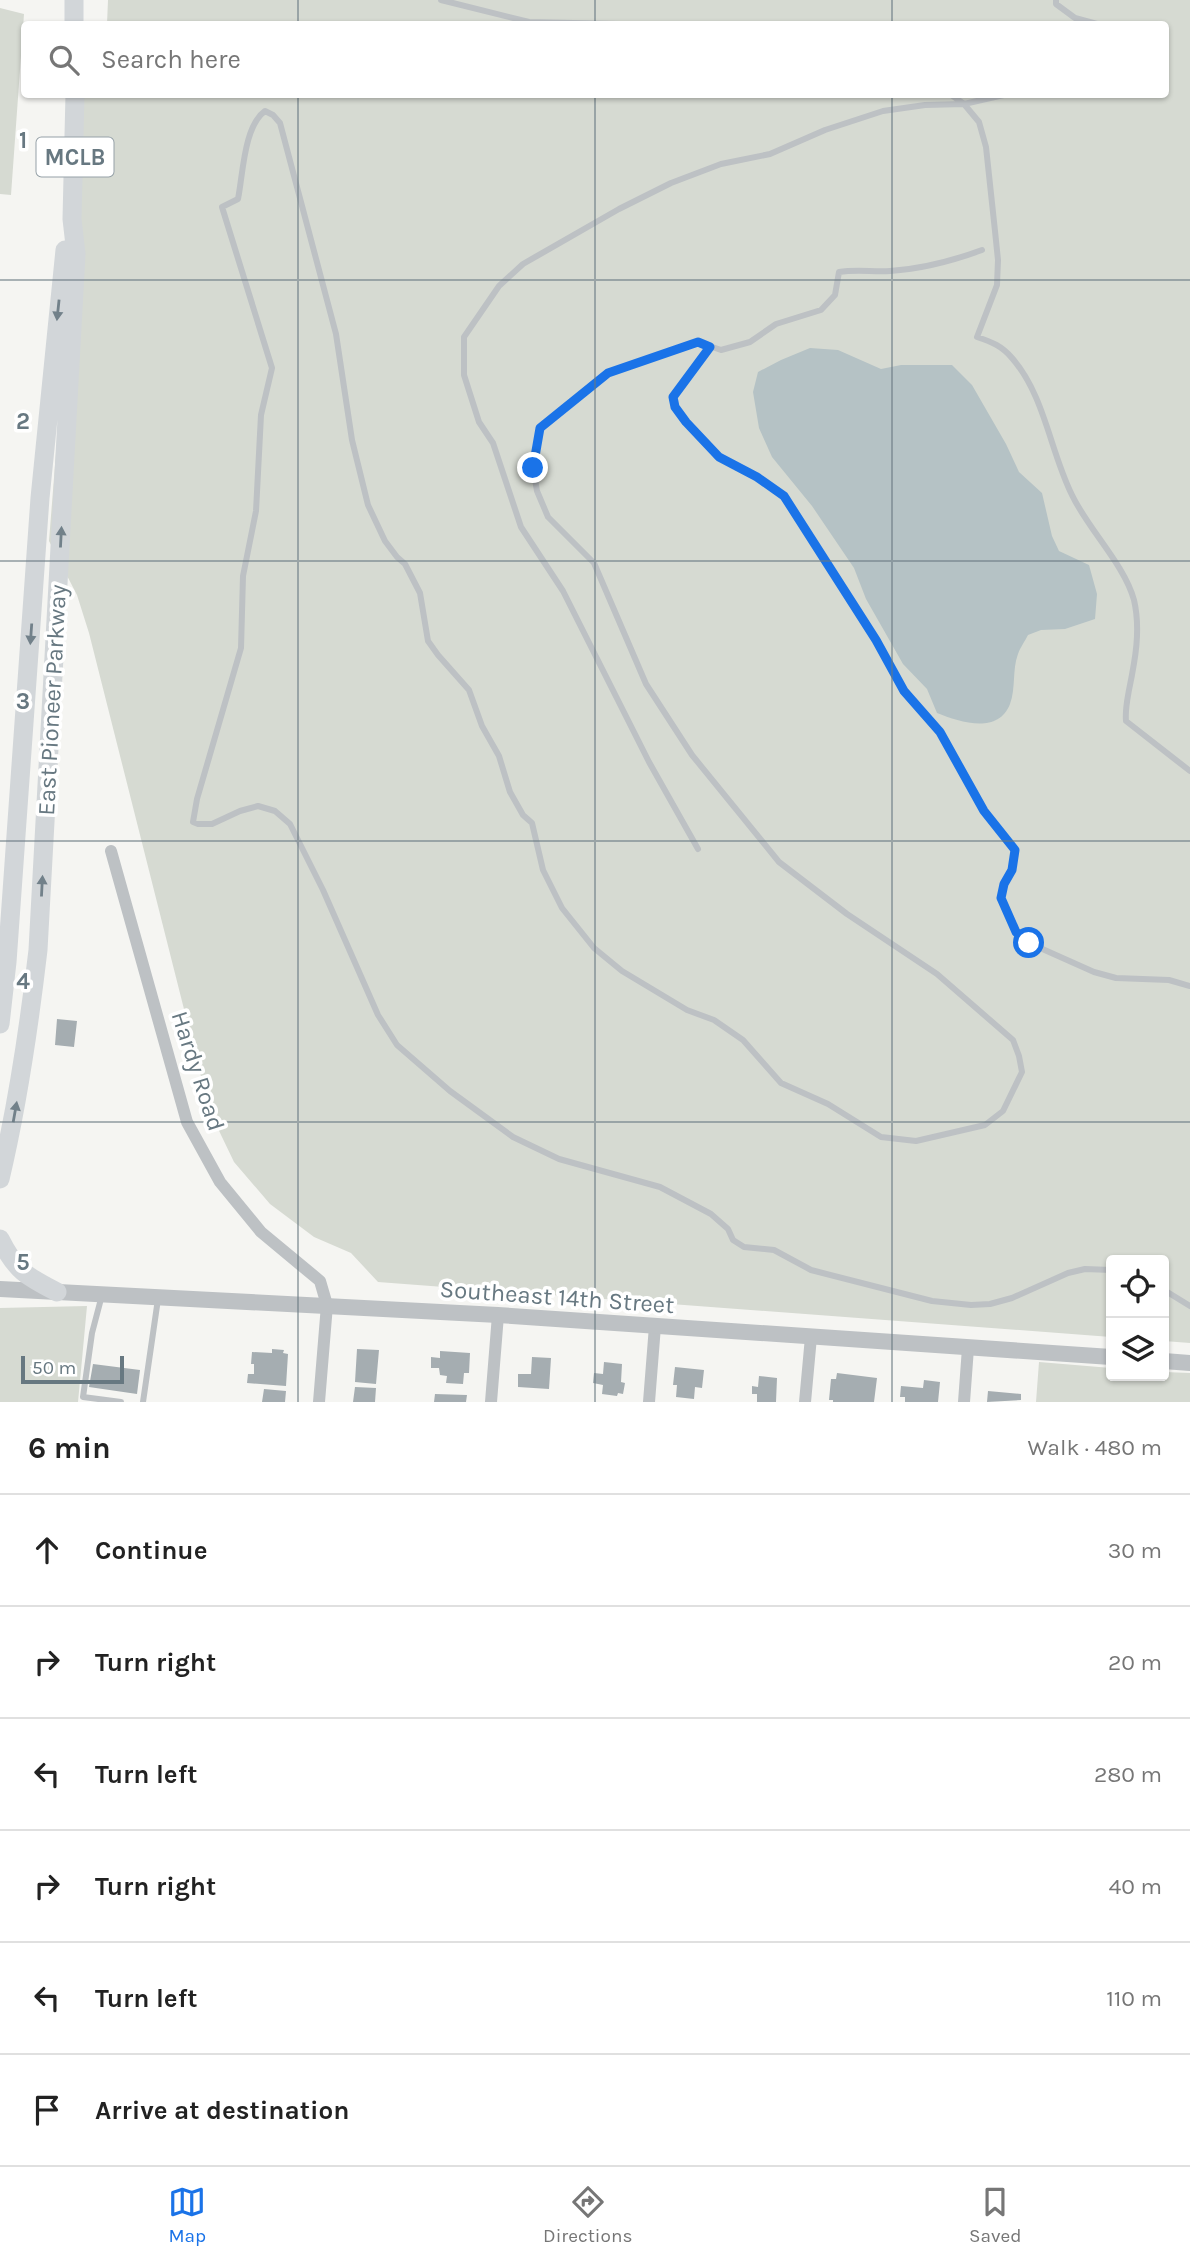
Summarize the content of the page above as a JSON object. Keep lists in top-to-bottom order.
{
  "streets": {
    "main road": ["MCLB", "East Pioneer Parkway"],
    "street": ["Hardy Road", "Southeast 14th Street"]
  },
  "crossings": [
    ["Hardy Road", "Southeast 14th Street"]
  ],
  "scale_bar": "50 m",
  "page": {
    "search": "Search here",
    "scale": "50 m",
    "heading": ["6 min", "Walk · 480 m"],
    "list": [
      ["Continue", "30 m"],
      ["Turn right", "20 m"],
      ["Turn left", "280 m"],
      ["Turn right", "40 m"],
      ["Turn left", "110 m"],
      "Arrive at destination"
    ],
    "nav": ["Map", "Directions", "Saved"]
  },
  "grid": {
    "rows": [
      "1",
      "2",
      "3",
      "4",
      "5"
    ]
  }
}
